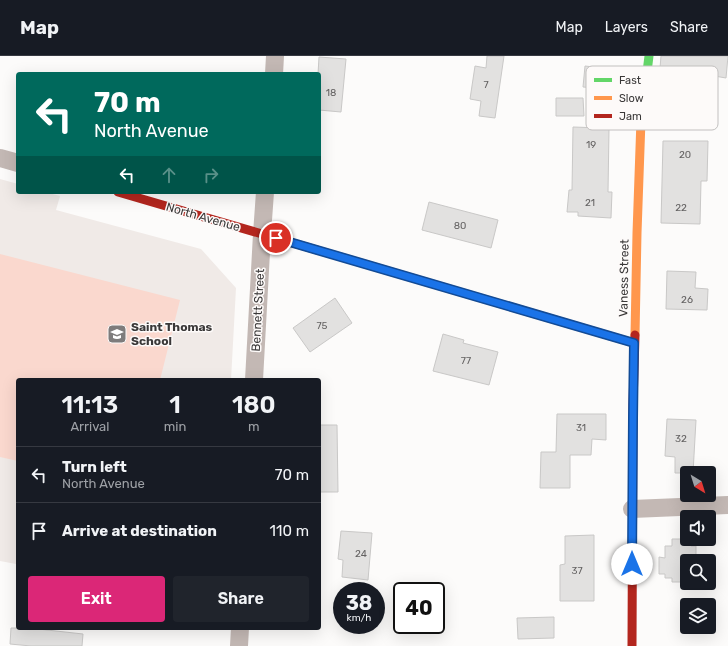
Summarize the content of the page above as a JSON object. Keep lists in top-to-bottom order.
{
  "streets": {
    "street": ["North Avenue", "Vaness Street", "Bennett Street"]
  },
  "crossings": [
    ["North Avenue", "Vaness Street"],
    ["North Avenue", "Bennett Street"]
  ],
  "places": {
    "school or university": ["Saint Thomas School"]
  },
  "house_numbers": [
    "7",
    "18",
    "19",
    "20",
    "21",
    "22",
    "80",
    "26",
    "75",
    "77",
    "31",
    "32",
    "24",
    "37"
  ],
  "legend": ["Fast", "Slow", "Jam"],
  "north": "bottom right",
  "page": {
    "header": "Map",
    "nav": ["Map", "Layers", "Share"],
    "turn": ["70 m", "North Avenue"],
    "eta": [
      "11:13",
      "Arrival",
      "1",
      "min",
      "180",
      "m"
    ],
    "list": [
      {
        "name": "Turn left",
        "note": "North Avenue",
        "value": "70 m"
      },
      {
        "name": "Arrive at destination",
        "value": "110 m"
      }
    ],
    "buttons": ["Exit", "Share"],
    "speed": "38 km/h",
    "limit": "40"
  }
}
